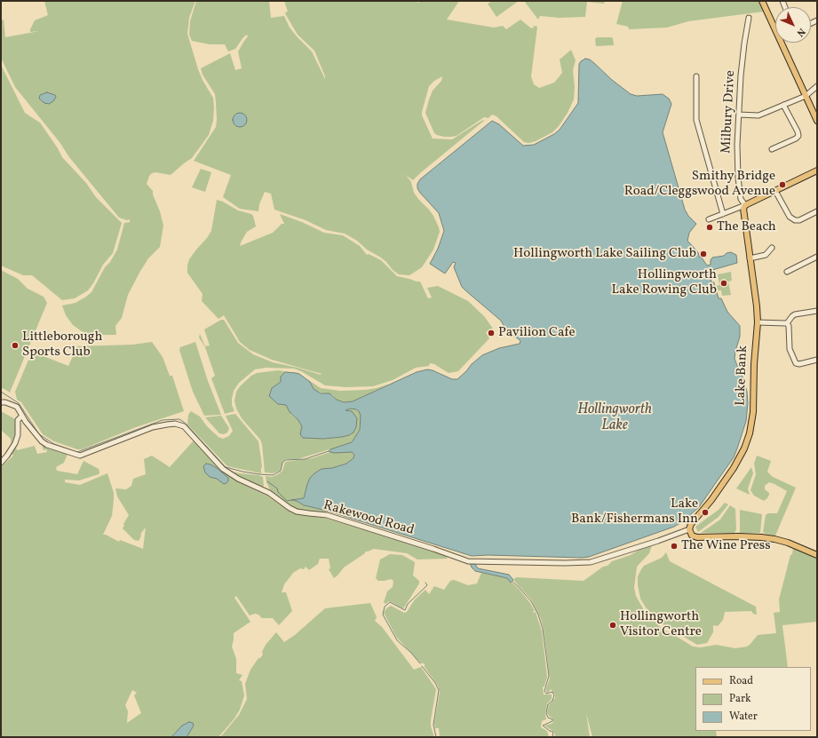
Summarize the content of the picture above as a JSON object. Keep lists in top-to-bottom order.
{
  "streets": {
    "main road": ["Lake Bank"],
    "street": ["Milbury Drive", "Rakewood Road"]
  },
  "crossings": [
    ["Milbury Drive", "Lake Bank"],
    ["Lake Bank", "Rakewood Road"]
  ],
  "water": ["Hollingworth Lake"],
  "places": [
    "Smithy Bridge Road/Cleggswood Avenue",
    "The Beach",
    "Hollingworth Lake Sailing Club",
    "Hollingworth Lake Rowing Club",
    "Pavilion Cafe",
    "Littleborough Sports Club",
    "Lake Bank/Fishermans Inn",
    "The Wine Press",
    "Hollingworth Visitor Centre"
  ],
  "legend": ["Road", "Park", "Water"],
  "north": "bottom right"
}
